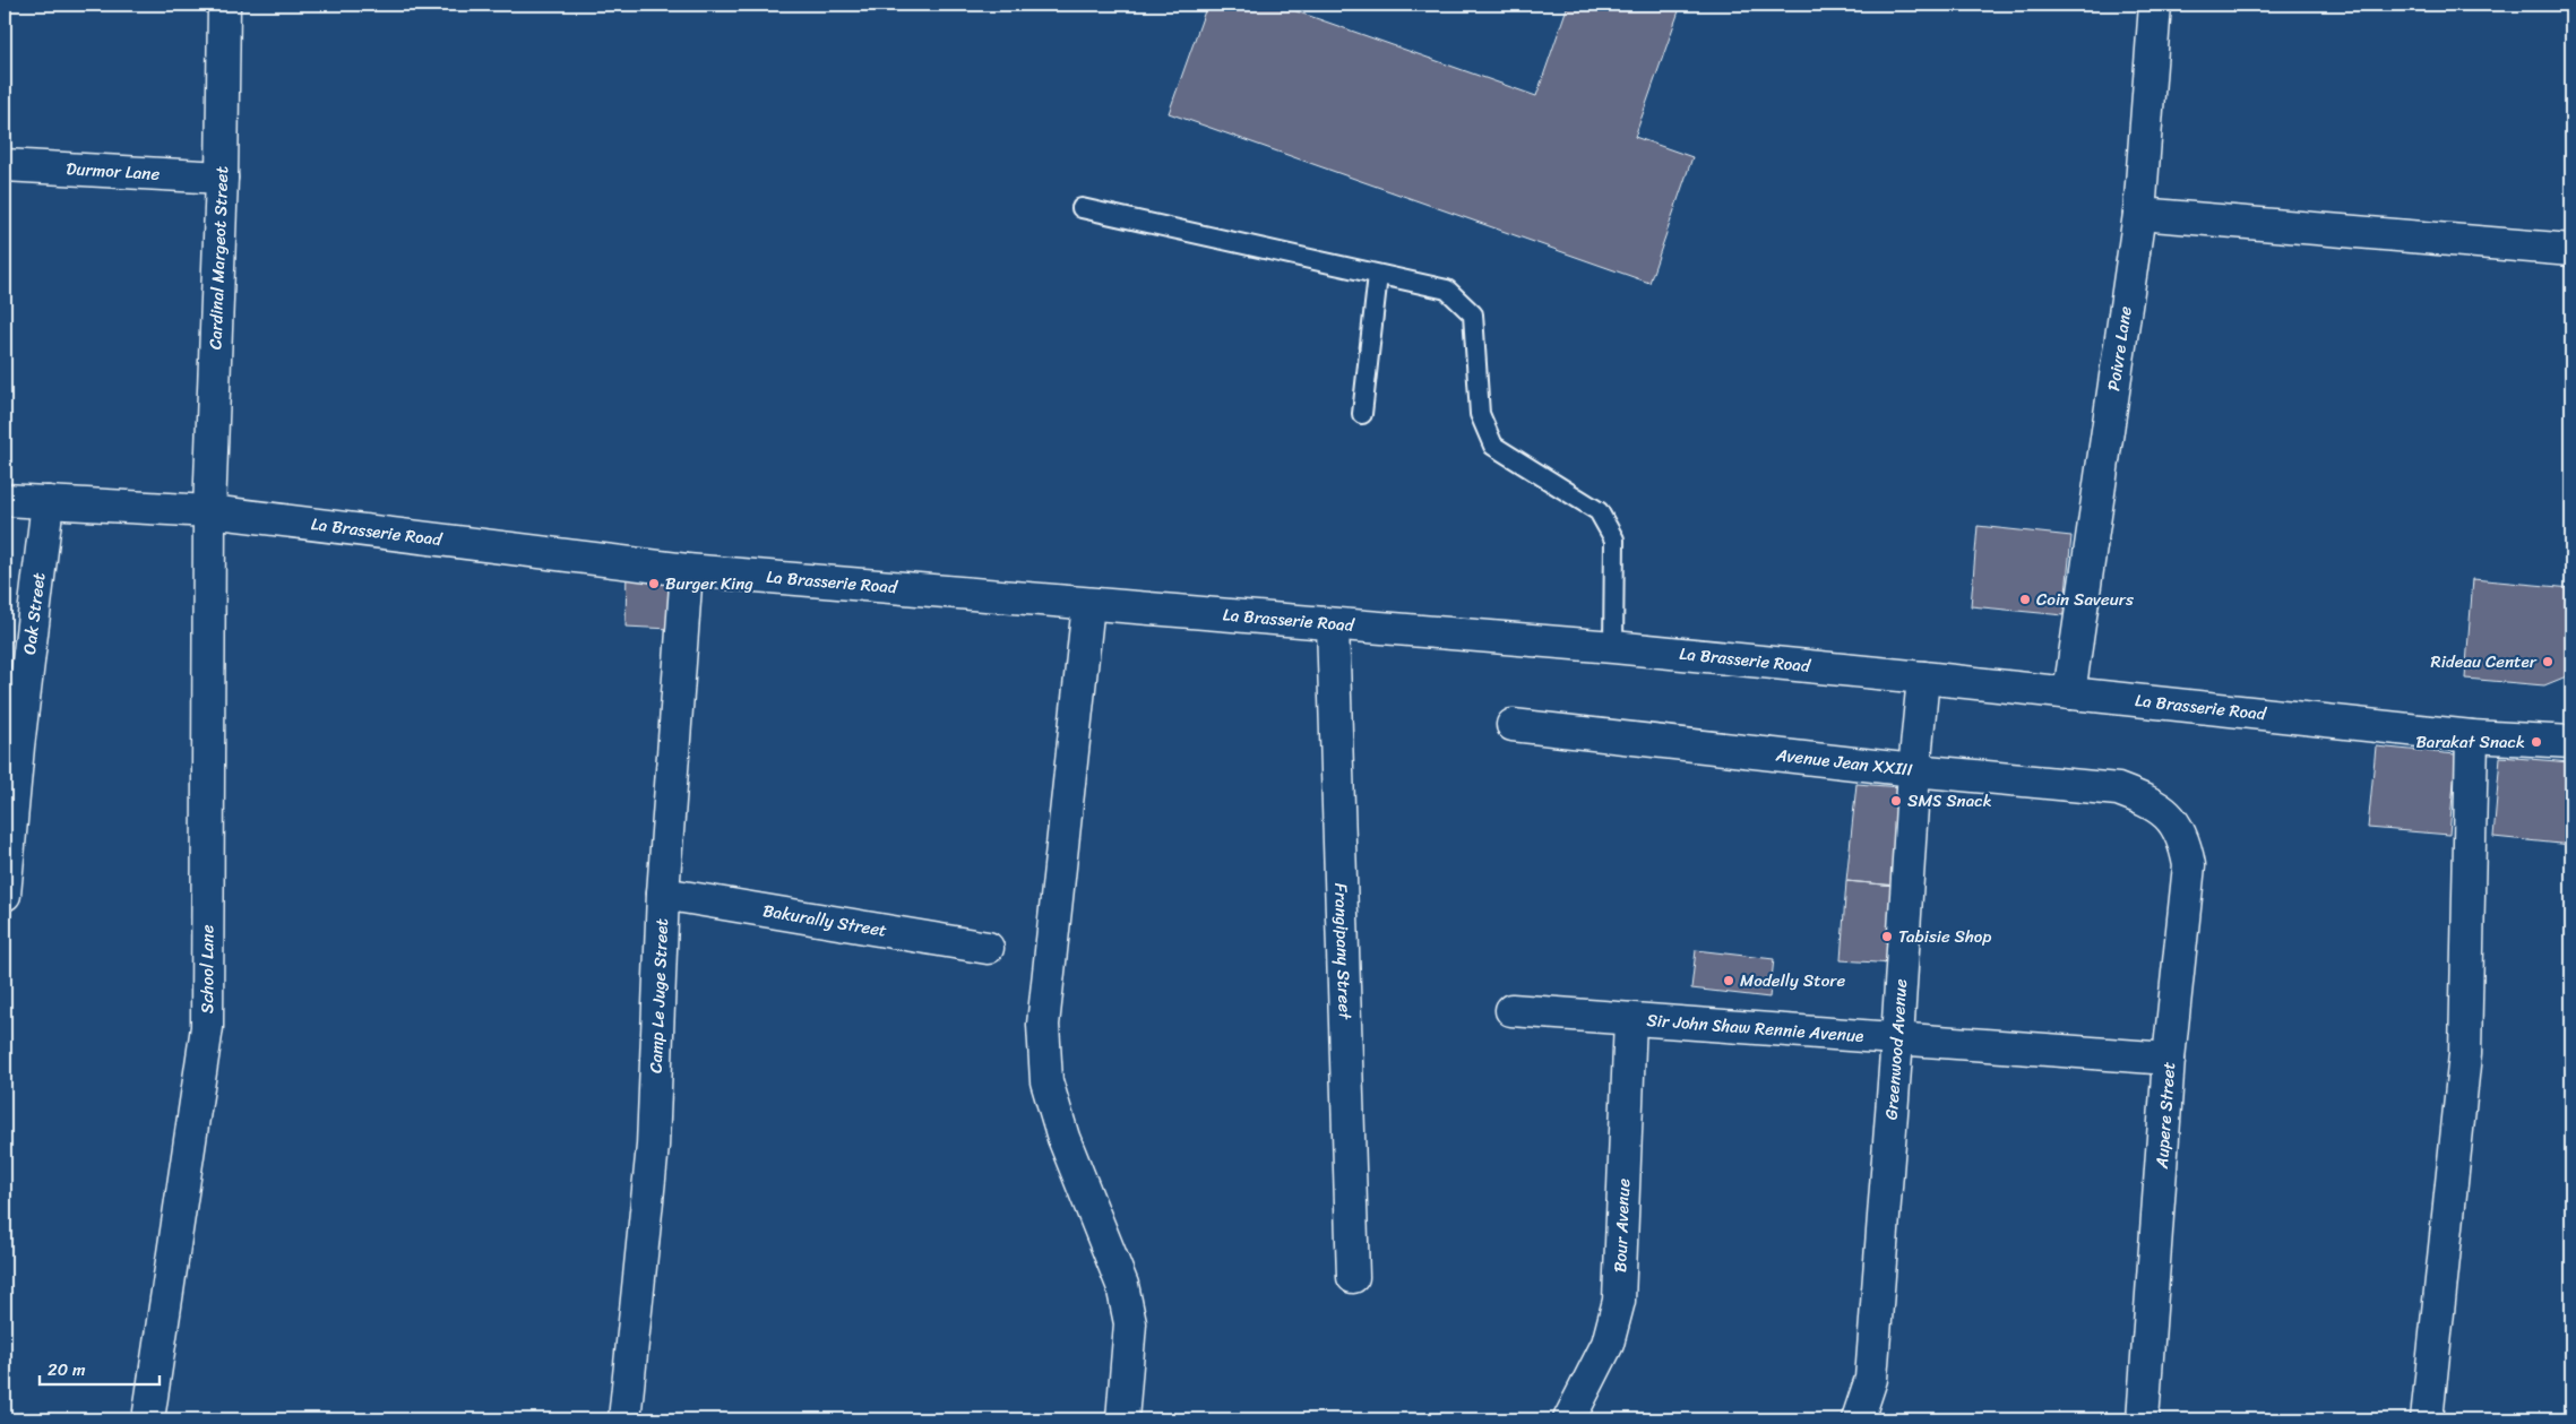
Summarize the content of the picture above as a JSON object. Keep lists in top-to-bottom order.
{
  "streets": {
    "street": [
      "Durmor Lane",
      "Cardinal Margeot Street",
      "Poivre Lane",
      "La Brasserie Road",
      "Oak Street",
      "Avenue Jean XXIII",
      "Bakurally Street",
      "Frangipany Street",
      "School Lane",
      "Camp Le Juge Street",
      "Sir John Shaw Rennie Avenue",
      "Greenwood Avenue",
      "Aupere Street",
      "Bour Avenue"
    ]
  },
  "crossings": [
    ["Durmor Lane", "Cardinal Margeot Street"],
    ["Cardinal Margeot Street", "La Brasserie Road"],
    ["Cardinal Margeot Street", "School Lane"],
    ["Poivre Lane", "La Brasserie Road"],
    ["La Brasserie Road", "Oak Street"],
    ["La Brasserie Road", "Frangipany Street"],
    ["La Brasserie Road", "School Lane"],
    ["La Brasserie Road", "Camp Le Juge Street"],
    ["La Brasserie Road", "Greenwood Avenue"],
    ["Avenue Jean XXIII", "Greenwood Avenue"],
    ["Avenue Jean XXIII", "Aupere Street"],
    ["Bakurally Street", "Camp Le Juge Street"],
    ["Sir John Shaw Rennie Avenue", "Greenwood Avenue"],
    ["Sir John Shaw Rennie Avenue", "Aupere Street"],
    ["Sir John Shaw Rennie Avenue", "Bour Avenue"]
  ],
  "places": [
    "Burger King",
    "Coin Saveurs",
    "Rideau Center",
    "Barakat Snack",
    "SMS Snack",
    "Tabisie Shop",
    "Modelly Store"
  ],
  "scale_bar": "20 m"
}
